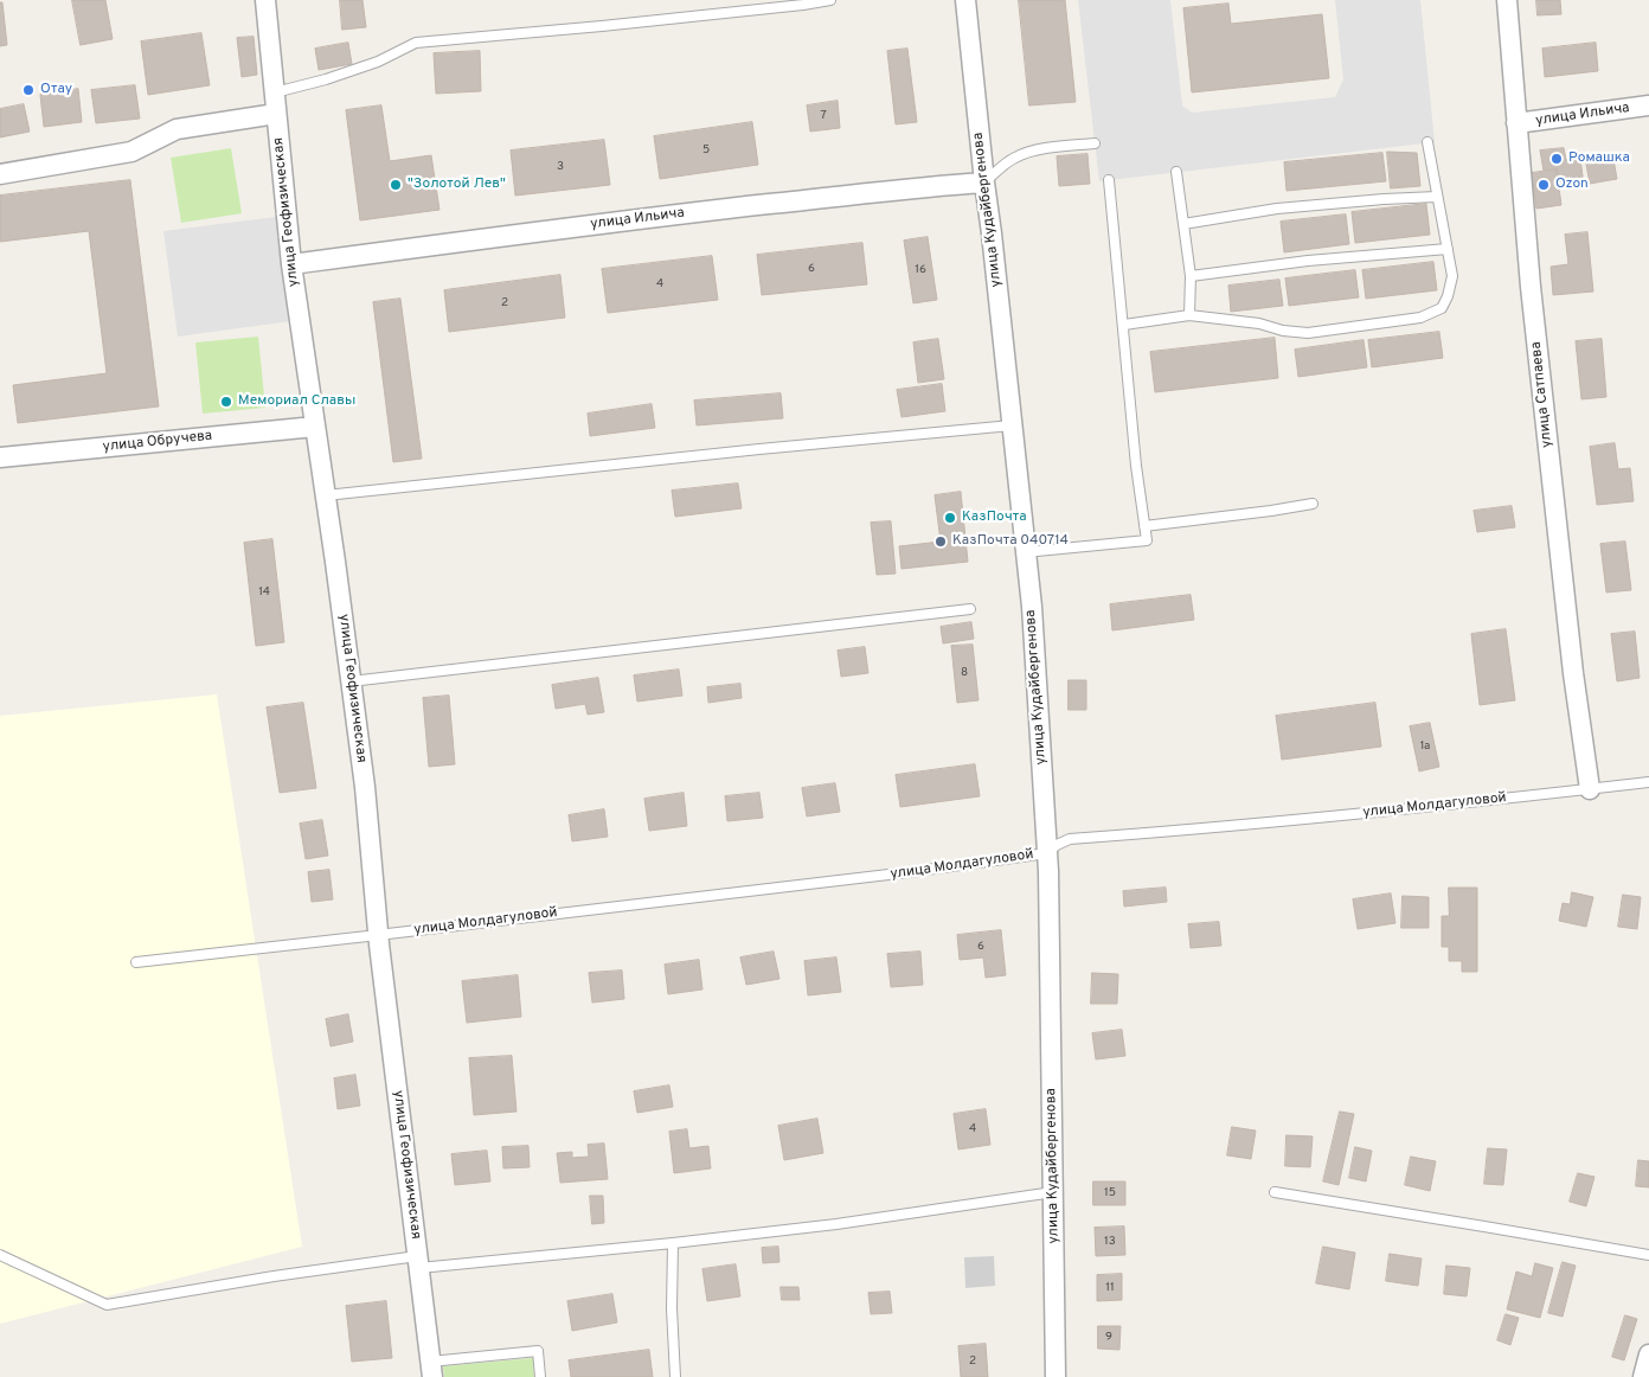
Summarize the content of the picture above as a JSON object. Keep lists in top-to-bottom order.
{
  "streets": {
    "street": [
      "улица Ильича",
      "улица Кудайбергенова",
      "улица Геофизическая",
      "улица Сатпаева",
      "улица Обручева"
    ],
    "lane": ["улица Молдагуловой"]
  },
  "crossings": [
    ["улица Ильича", "улица Кудайбергенова"],
    ["улица Ильича", "улица Геофизическая"],
    ["улица Ильича", "улица Сатпаева"],
    ["улица Кудайбергенова", "улица Молдагуловой"],
    ["улица Геофизическая", "улица Обручева"],
    ["улица Геофизическая", "улица Молдагуловой"],
    ["улица Сатпаева", "улица Молдагуловой"]
  ],
  "places": [
    "Отау",
    "Ромашка",
    "\"Золотой Лев\"",
    "Ozon",
    "Мемориал Славы",
    "КазПочта",
    "КазПочта 040714"
  ],
  "house_numbers": [
    "7",
    "5",
    "3",
    "6",
    "16",
    "4",
    "2",
    "14",
    "8",
    "1а",
    "6",
    "4",
    "15",
    "13",
    "11",
    "9",
    "2"
  ]
}
